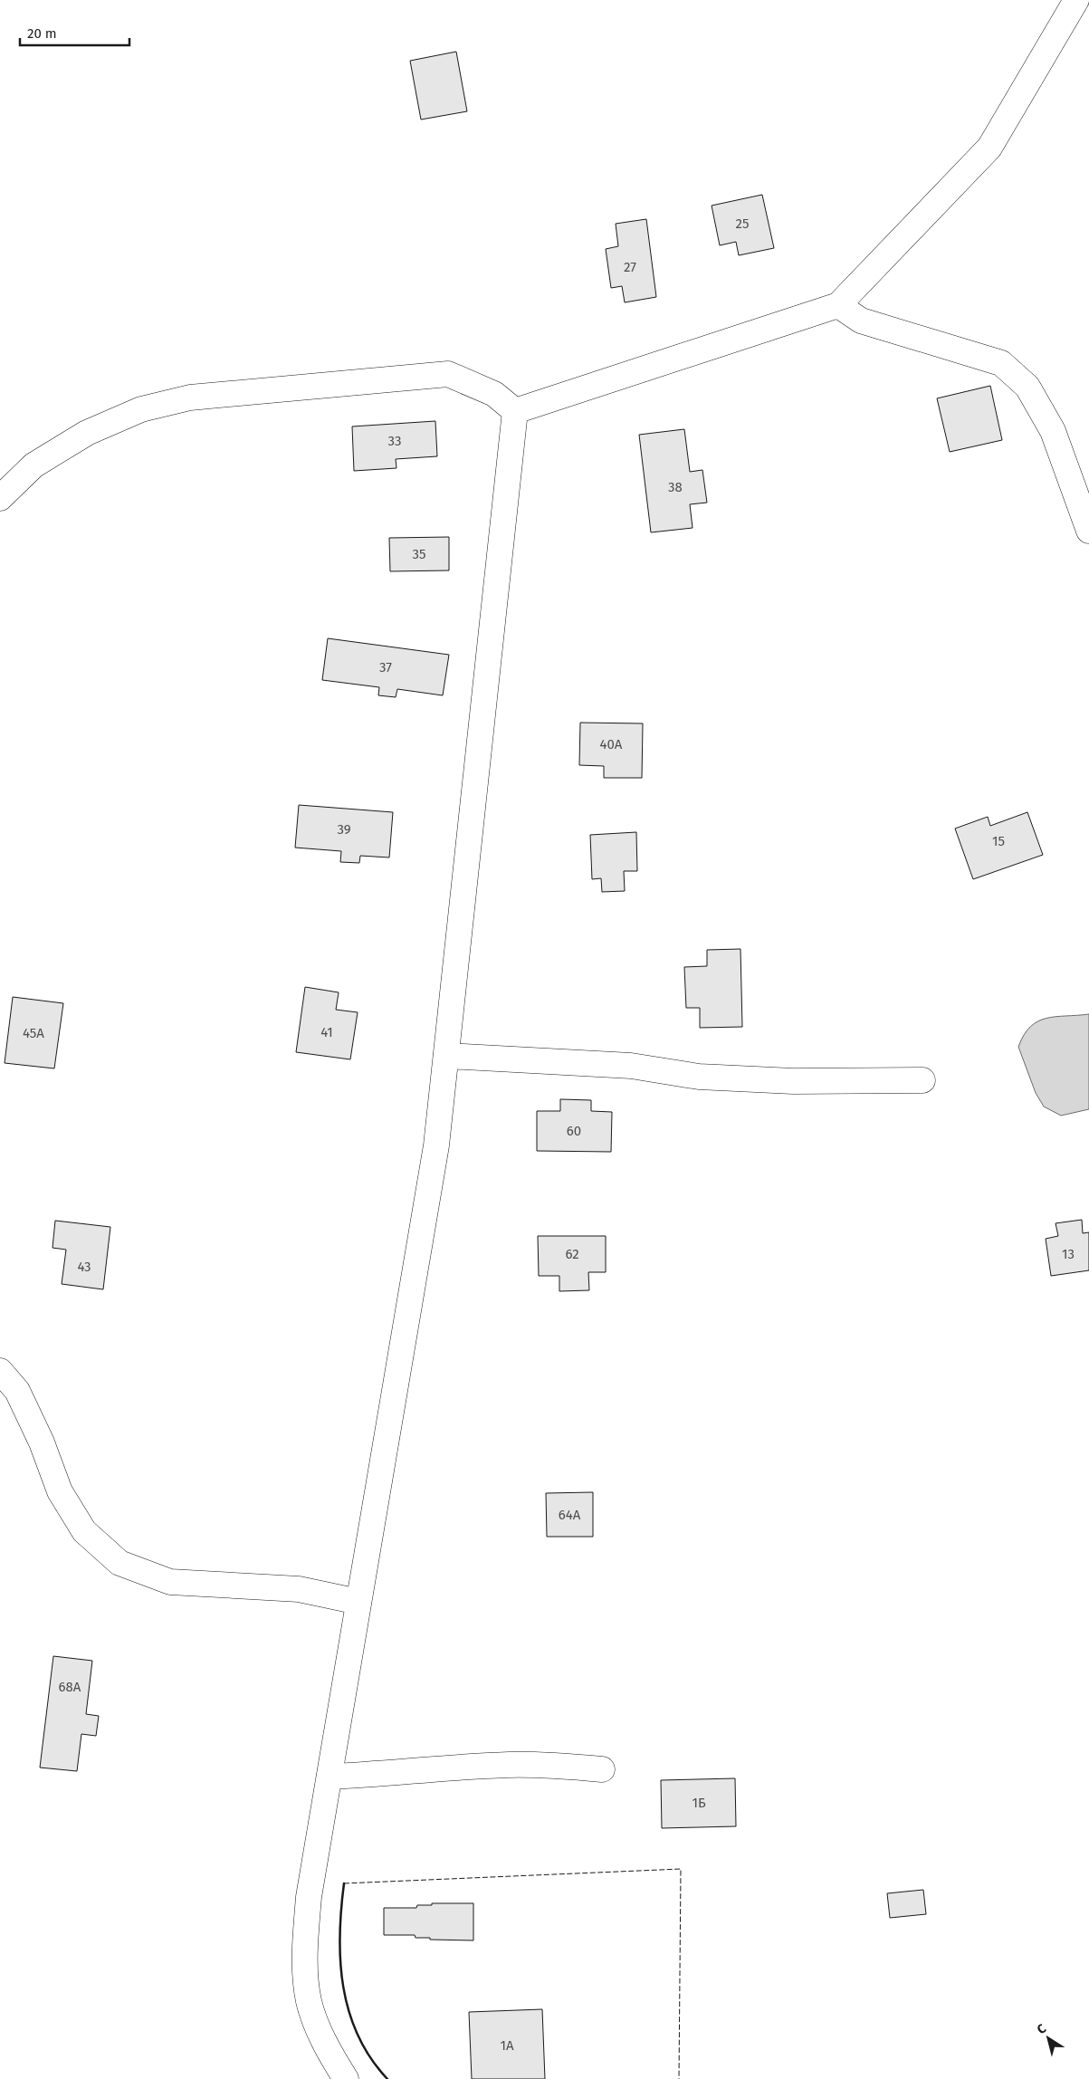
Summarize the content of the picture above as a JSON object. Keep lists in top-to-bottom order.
{
  "house_numbers": [
    "25",
    "27",
    "33",
    "38",
    "35",
    "37",
    "40А",
    "39",
    "15",
    "41",
    "45А",
    "60",
    "62",
    "13",
    "43",
    "64А",
    "68А",
    "1Б",
    "1А"
  ],
  "scale_bar": "20 m",
  "north": "top left"
}
